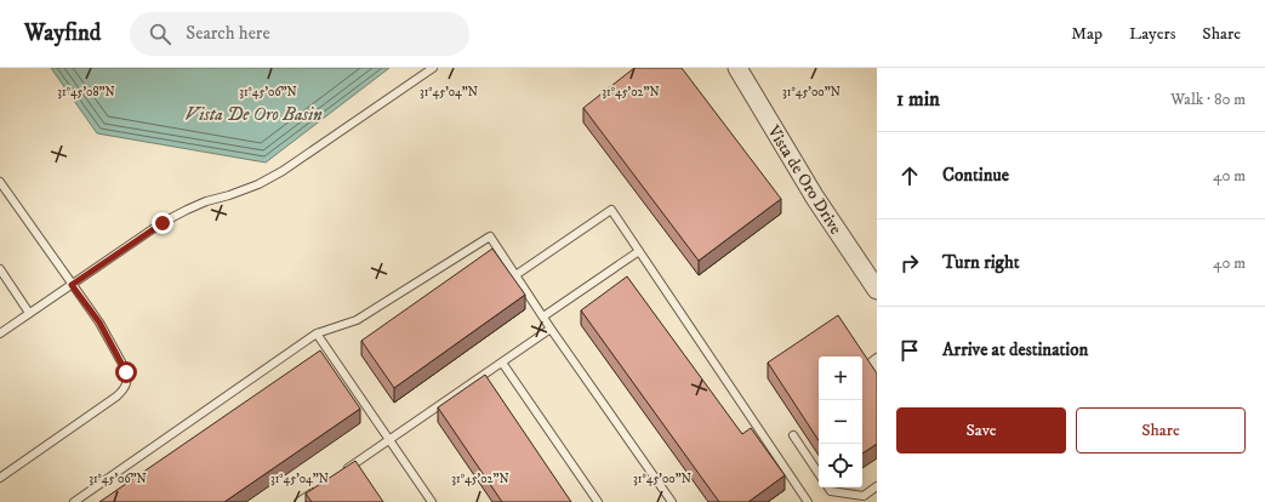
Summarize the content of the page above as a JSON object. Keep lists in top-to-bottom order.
{
  "streets": {
    "street": ["Vista de Oro Drive"]
  },
  "water": ["Vista De Oro Basin"],
  "page": {
    "header": "Wayfind",
    "search": "Search here",
    "nav": ["Map", "Layers", "Share"],
    "heading": ["1 min", "Walk · 80 m"],
    "list": [
      ["Continue", "40 m"],
      ["Turn right", "40 m"],
      "Arrive at destination"
    ],
    "map_buttons": ["+", "−"],
    "buttons": ["Save", "Share"]
  },
  "coordinates": [
    "31°45'08\"N",
    "31°45'06\"N",
    "31°45'04\"N",
    "31°45'02\"N",
    "31°45'00\"N"
  ]
}
